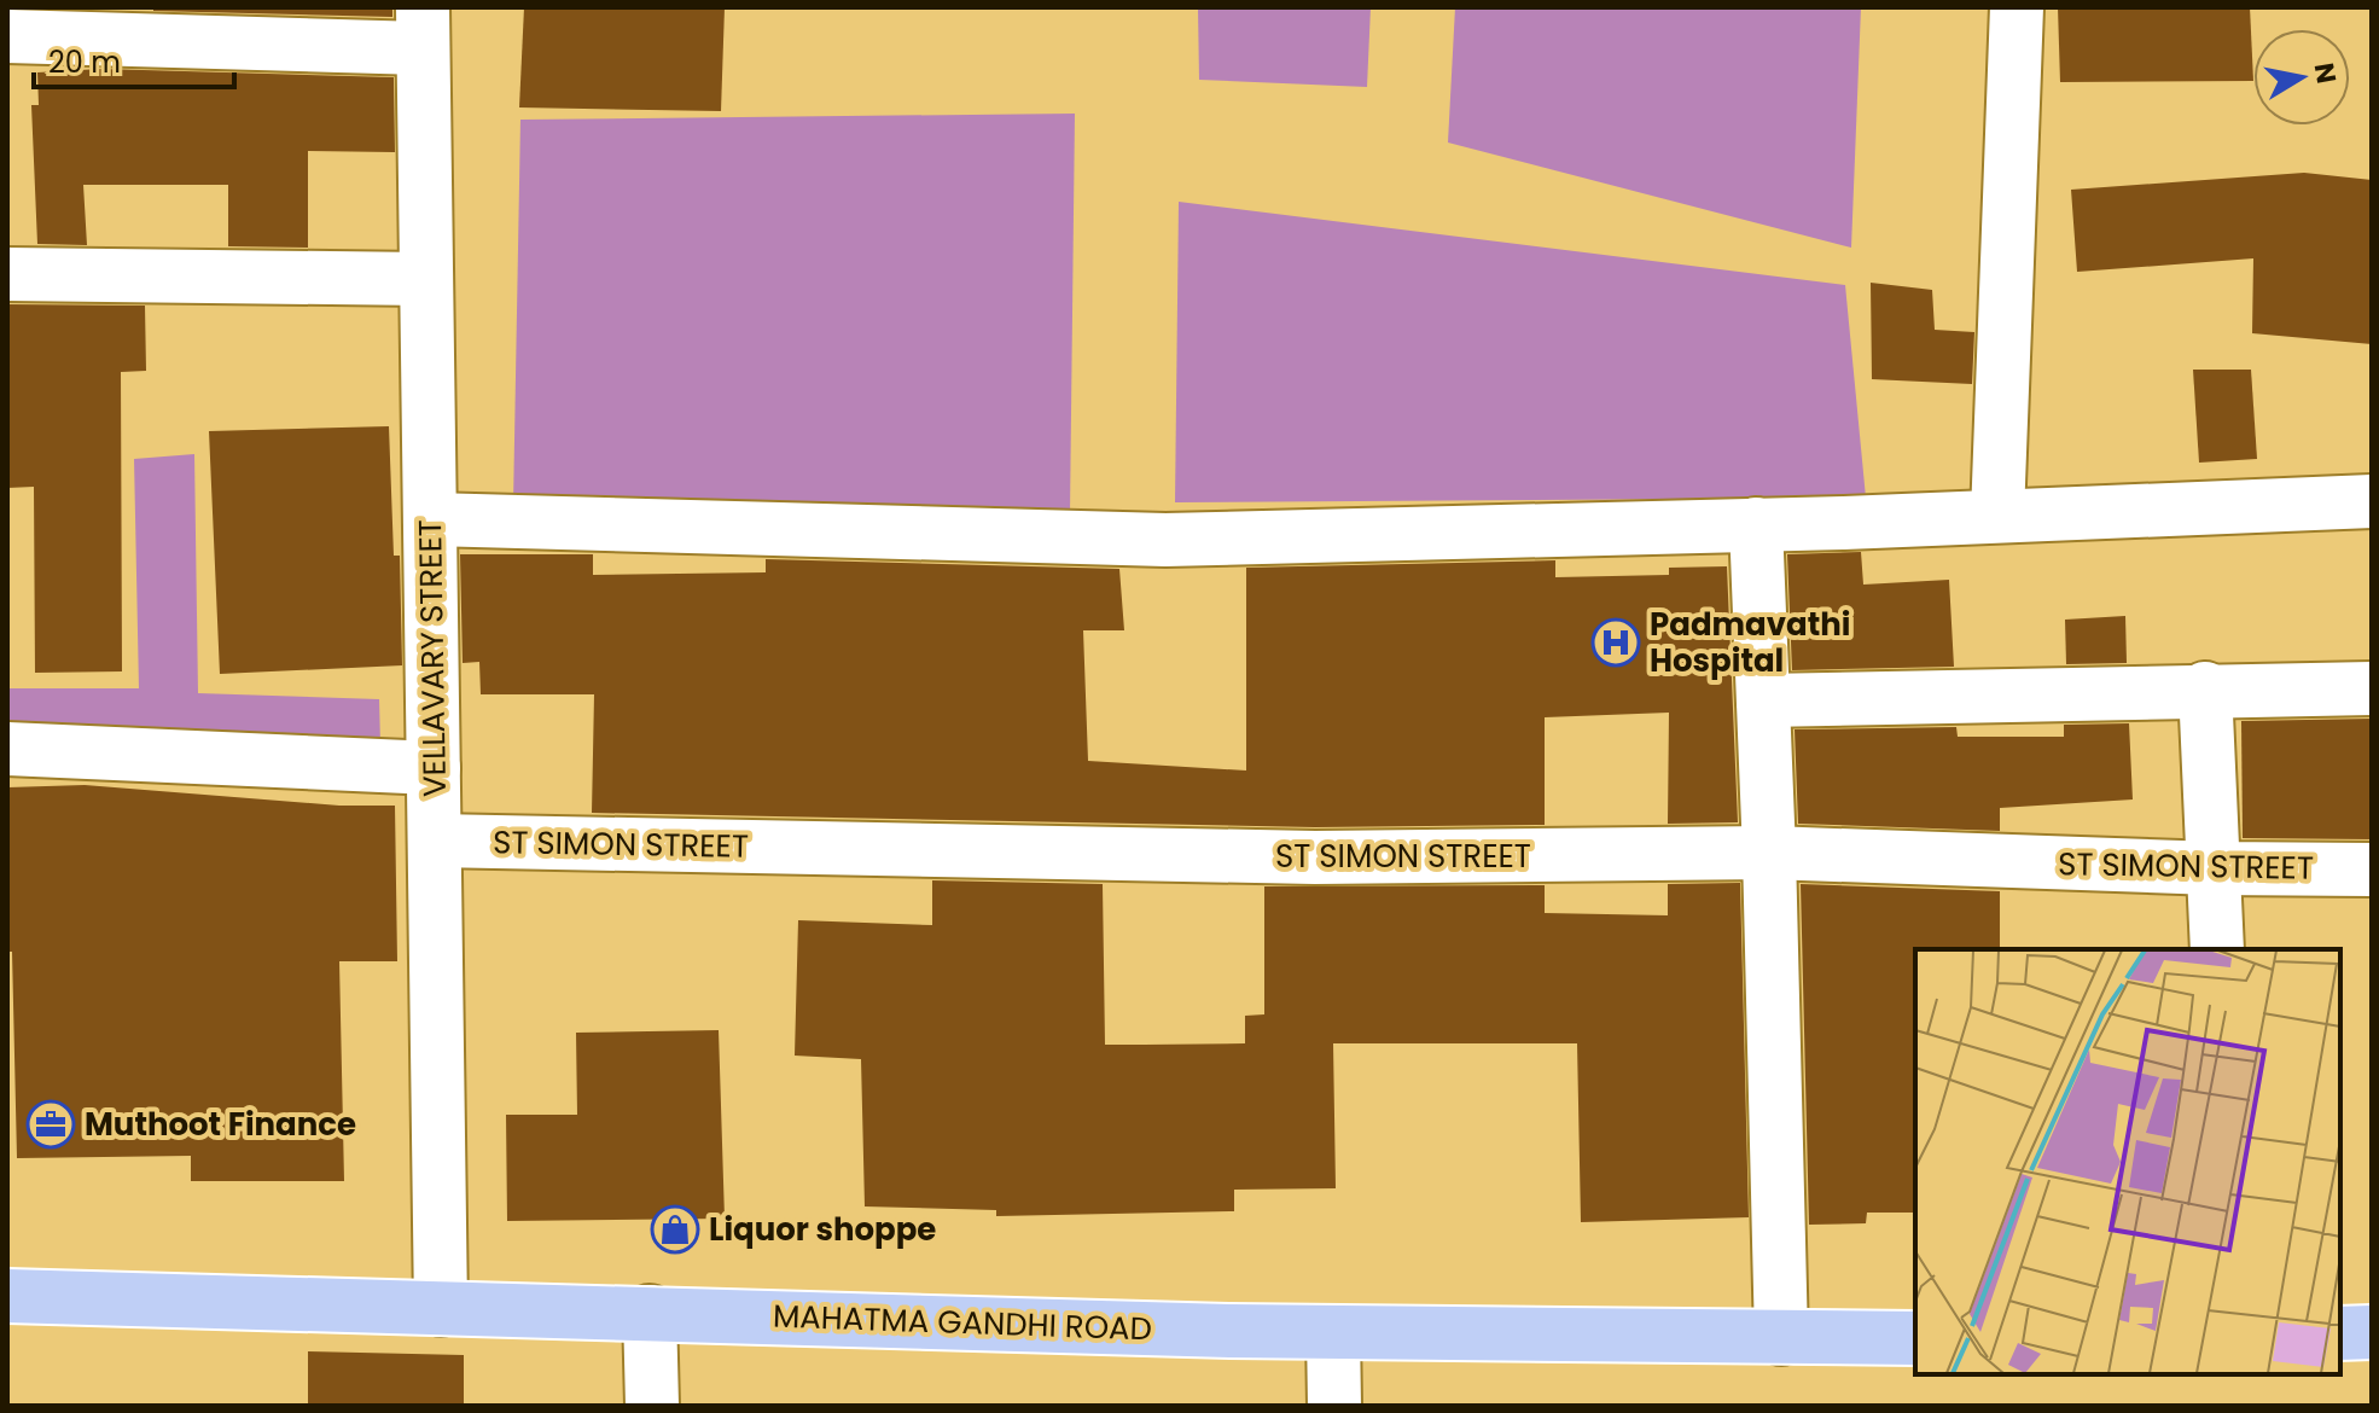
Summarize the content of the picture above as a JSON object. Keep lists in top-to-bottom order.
{
  "streets": {
    "main road": ["MAHATMA GANDHI ROAD"],
    "street": ["VELLAVARY STREET", "ST SIMON STREET"]
  },
  "crossings": [
    ["VELLAVARY STREET", "ST SIMON STREET"],
    ["VELLAVARY STREET", "MAHATMA GANDHI ROAD"]
  ],
  "places": {
    "hospital": ["Padmavathi Hospital"],
    "office": ["Muthoot Finance"],
    "shop": ["Liquor shoppe"]
  },
  "scale_bar": "20 m",
  "north": "right"
}
